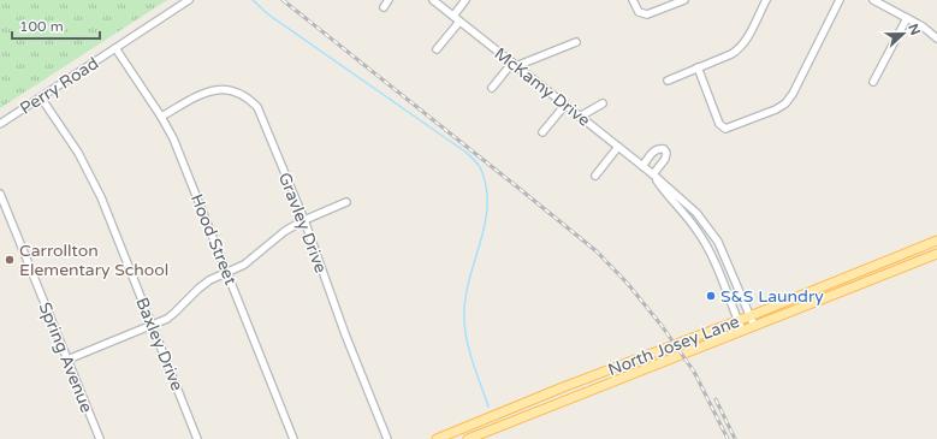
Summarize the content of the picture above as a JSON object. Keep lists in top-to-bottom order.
{
  "streets": {
    "main road": ["North Josey Lane"],
    "street": [
      "Perry Road",
      "McKamy Drive",
      "Gravley Drive",
      "Hood Street",
      "Baxley Drive",
      "Spring Avenue"
    ]
  },
  "crossings": [
    ["Perry Road", "Hood Street"],
    ["Perry Road", "Baxley Drive"],
    ["McKamy Drive", "North Josey Lane"],
    ["Gravley Drive", "Hood Street"]
  ],
  "places": ["Carrollton Elementary School", "S&S Laundry"],
  "scale_bar": "100 m",
  "north": "right"
}
